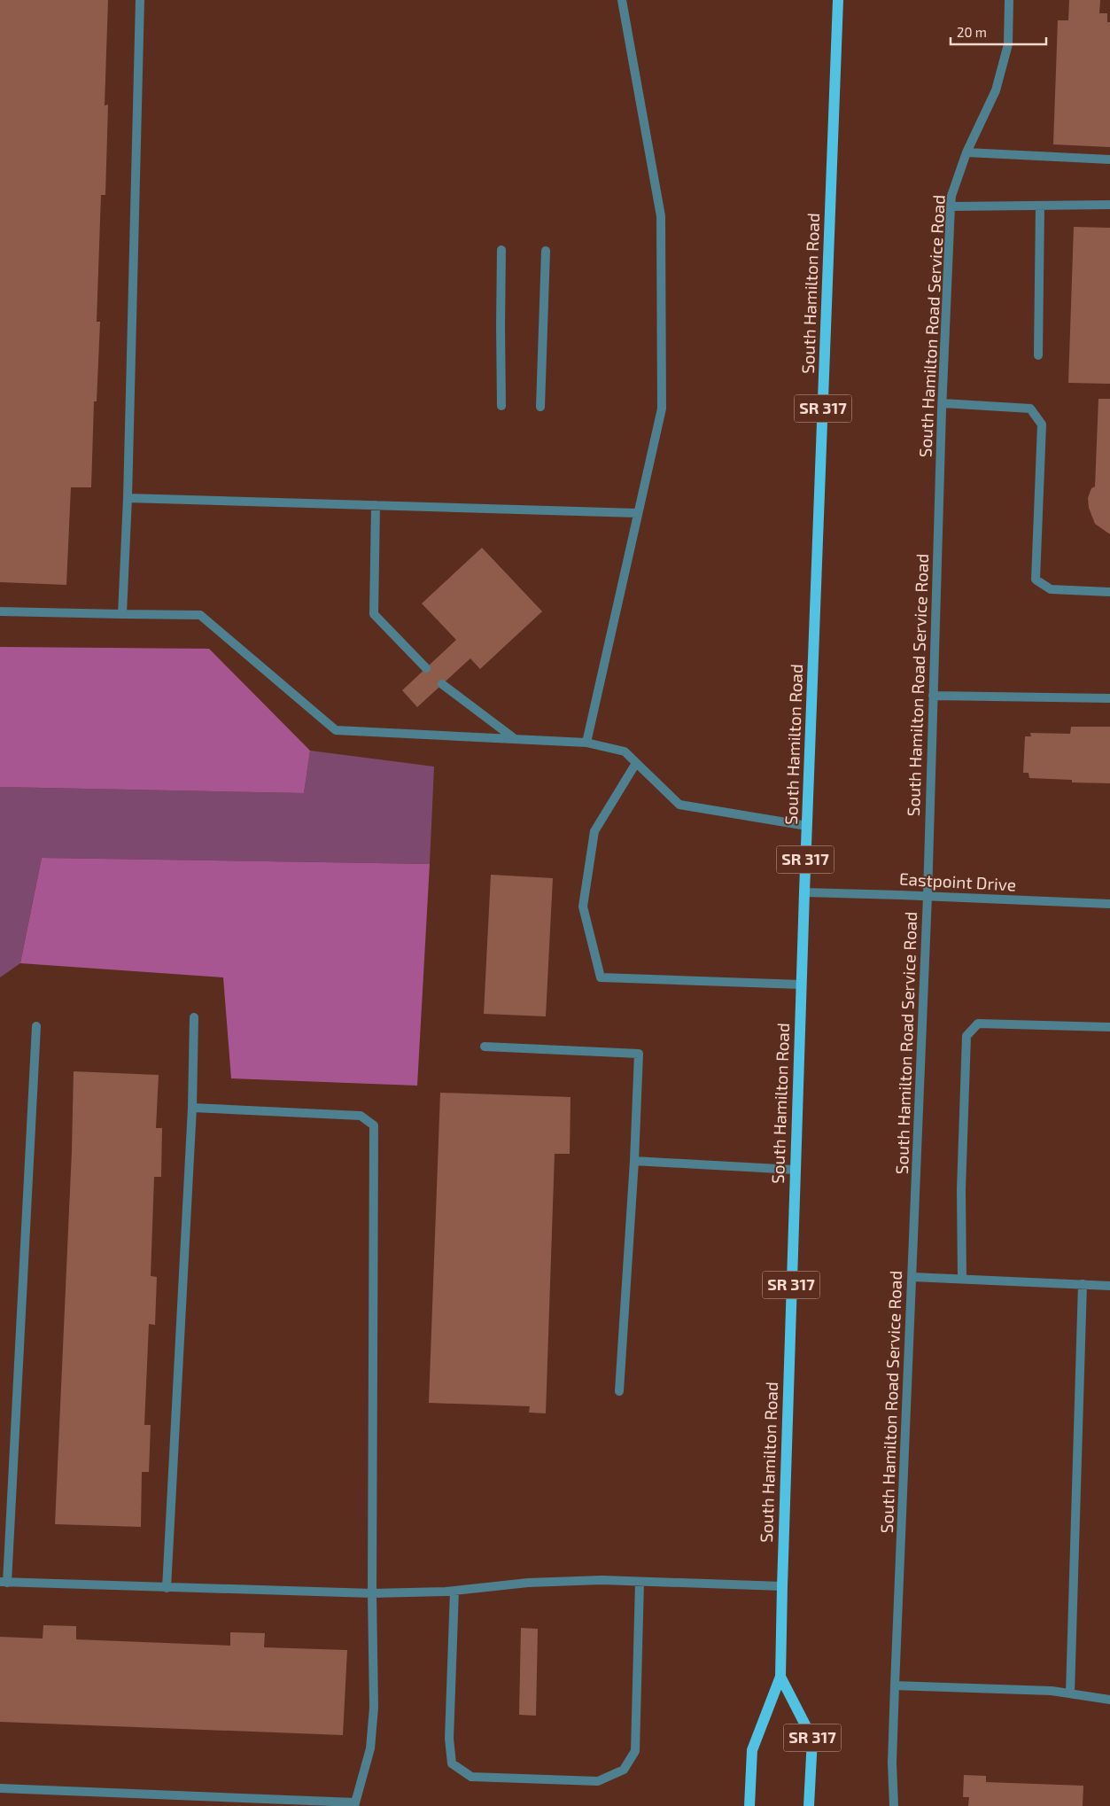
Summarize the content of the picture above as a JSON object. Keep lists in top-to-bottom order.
{
  "streets": {
    "main road": ["South Hamilton Road", "SR 317"],
    "street": ["South Hamilton Road Service Road", "Eastpoint Drive"]
  },
  "crossings": [
    ["South Hamilton Road", "Eastpoint Drive"],
    ["South Hamilton Road Service Road", "Eastpoint Drive"]
  ],
  "scale_bar": "20 m"
}
